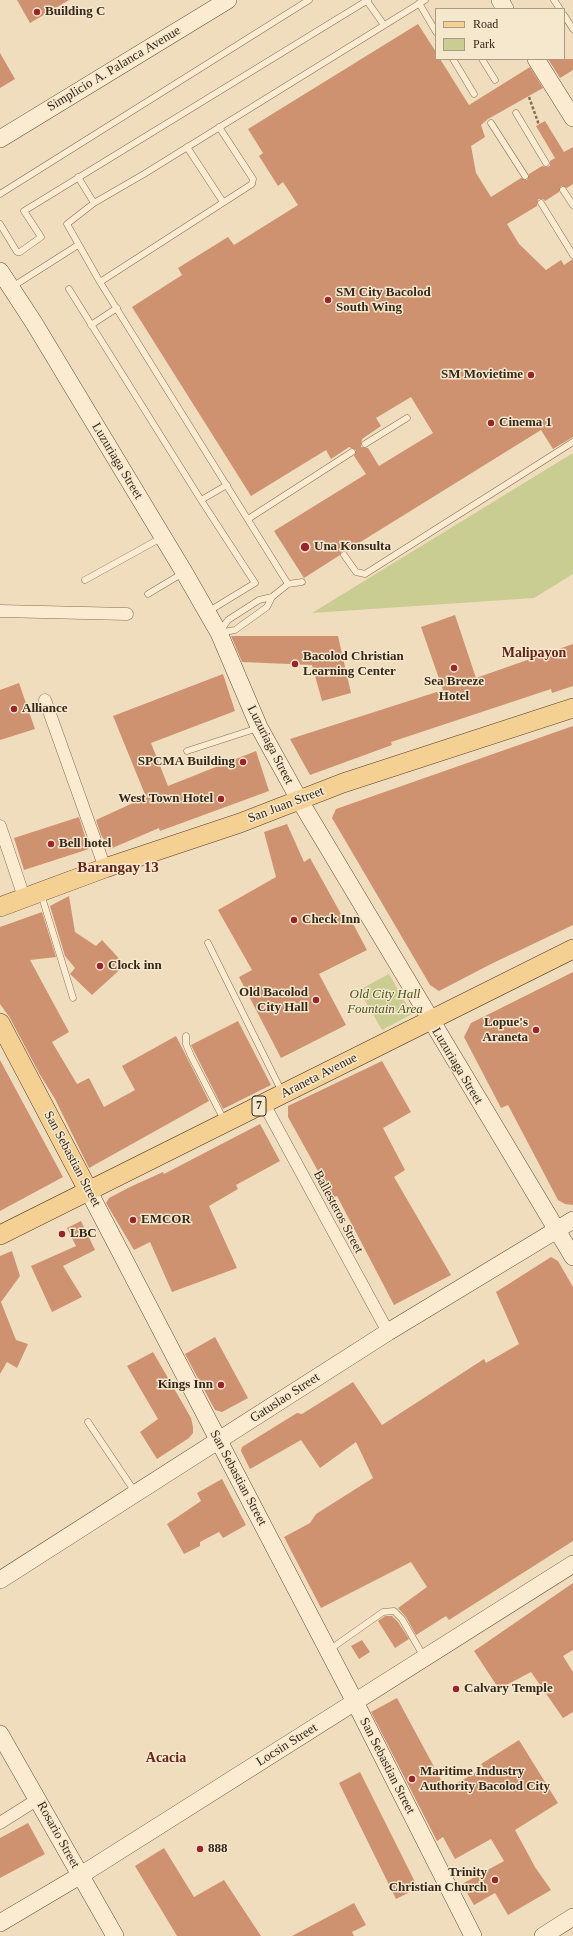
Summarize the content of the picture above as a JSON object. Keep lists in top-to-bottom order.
{
  "streets": {
    "main road": [
      "San Juan Street",
      "Araneta Avenue",
      "7",
      "San Sebastian Street"
    ],
    "street": [
      "Simplicio A. Palanca Avenue",
      "Luzuriaga Street",
      "Ballesteros Street",
      "Gatuslao Street",
      "Locsin Street",
      "Rosario Street"
    ]
  },
  "crossings": [
    ["Luzuriaga Street", "San Juan Street"],
    ["Luzuriaga Street", "Araneta Avenue"],
    ["Luzuriaga Street", "Gatuslao Street"],
    ["Araneta Avenue", "San Sebastian Street"],
    ["Araneta Avenue", "Ballesteros Street"],
    ["San Sebastian Street", "Gatuslao Street"],
    ["San Sebastian Street", "Locsin Street"],
    ["Ballesteros Street", "Gatuslao Street"],
    ["Locsin Street", "Rosario Street"]
  ],
  "districts": ["Malipayon", "Barangay 13", "Acacia"],
  "parks": ["Old City Hall Fountain Area"],
  "places": [
    "Building C",
    "SM City Bacolod South Wing",
    "SM Movietime",
    "Cinema 1",
    "Una Konsulta",
    "Bacolod Christian Learning Center",
    "Sea Breeze Hotel",
    "Alliance",
    "SPCMA Building",
    "West Town Hotel",
    "Bell hotel",
    "Check Inn",
    "Clock inn",
    "Old Bacolod City Hall",
    "Lopue's Araneta",
    "EMCOR",
    "LBC",
    "Kings Inn",
    "Calvary Temple",
    "Maritime Industry Authority Bacolod City",
    "888",
    "Trinity Christian Church"
  ],
  "legend": ["Road", "Park"]
}
